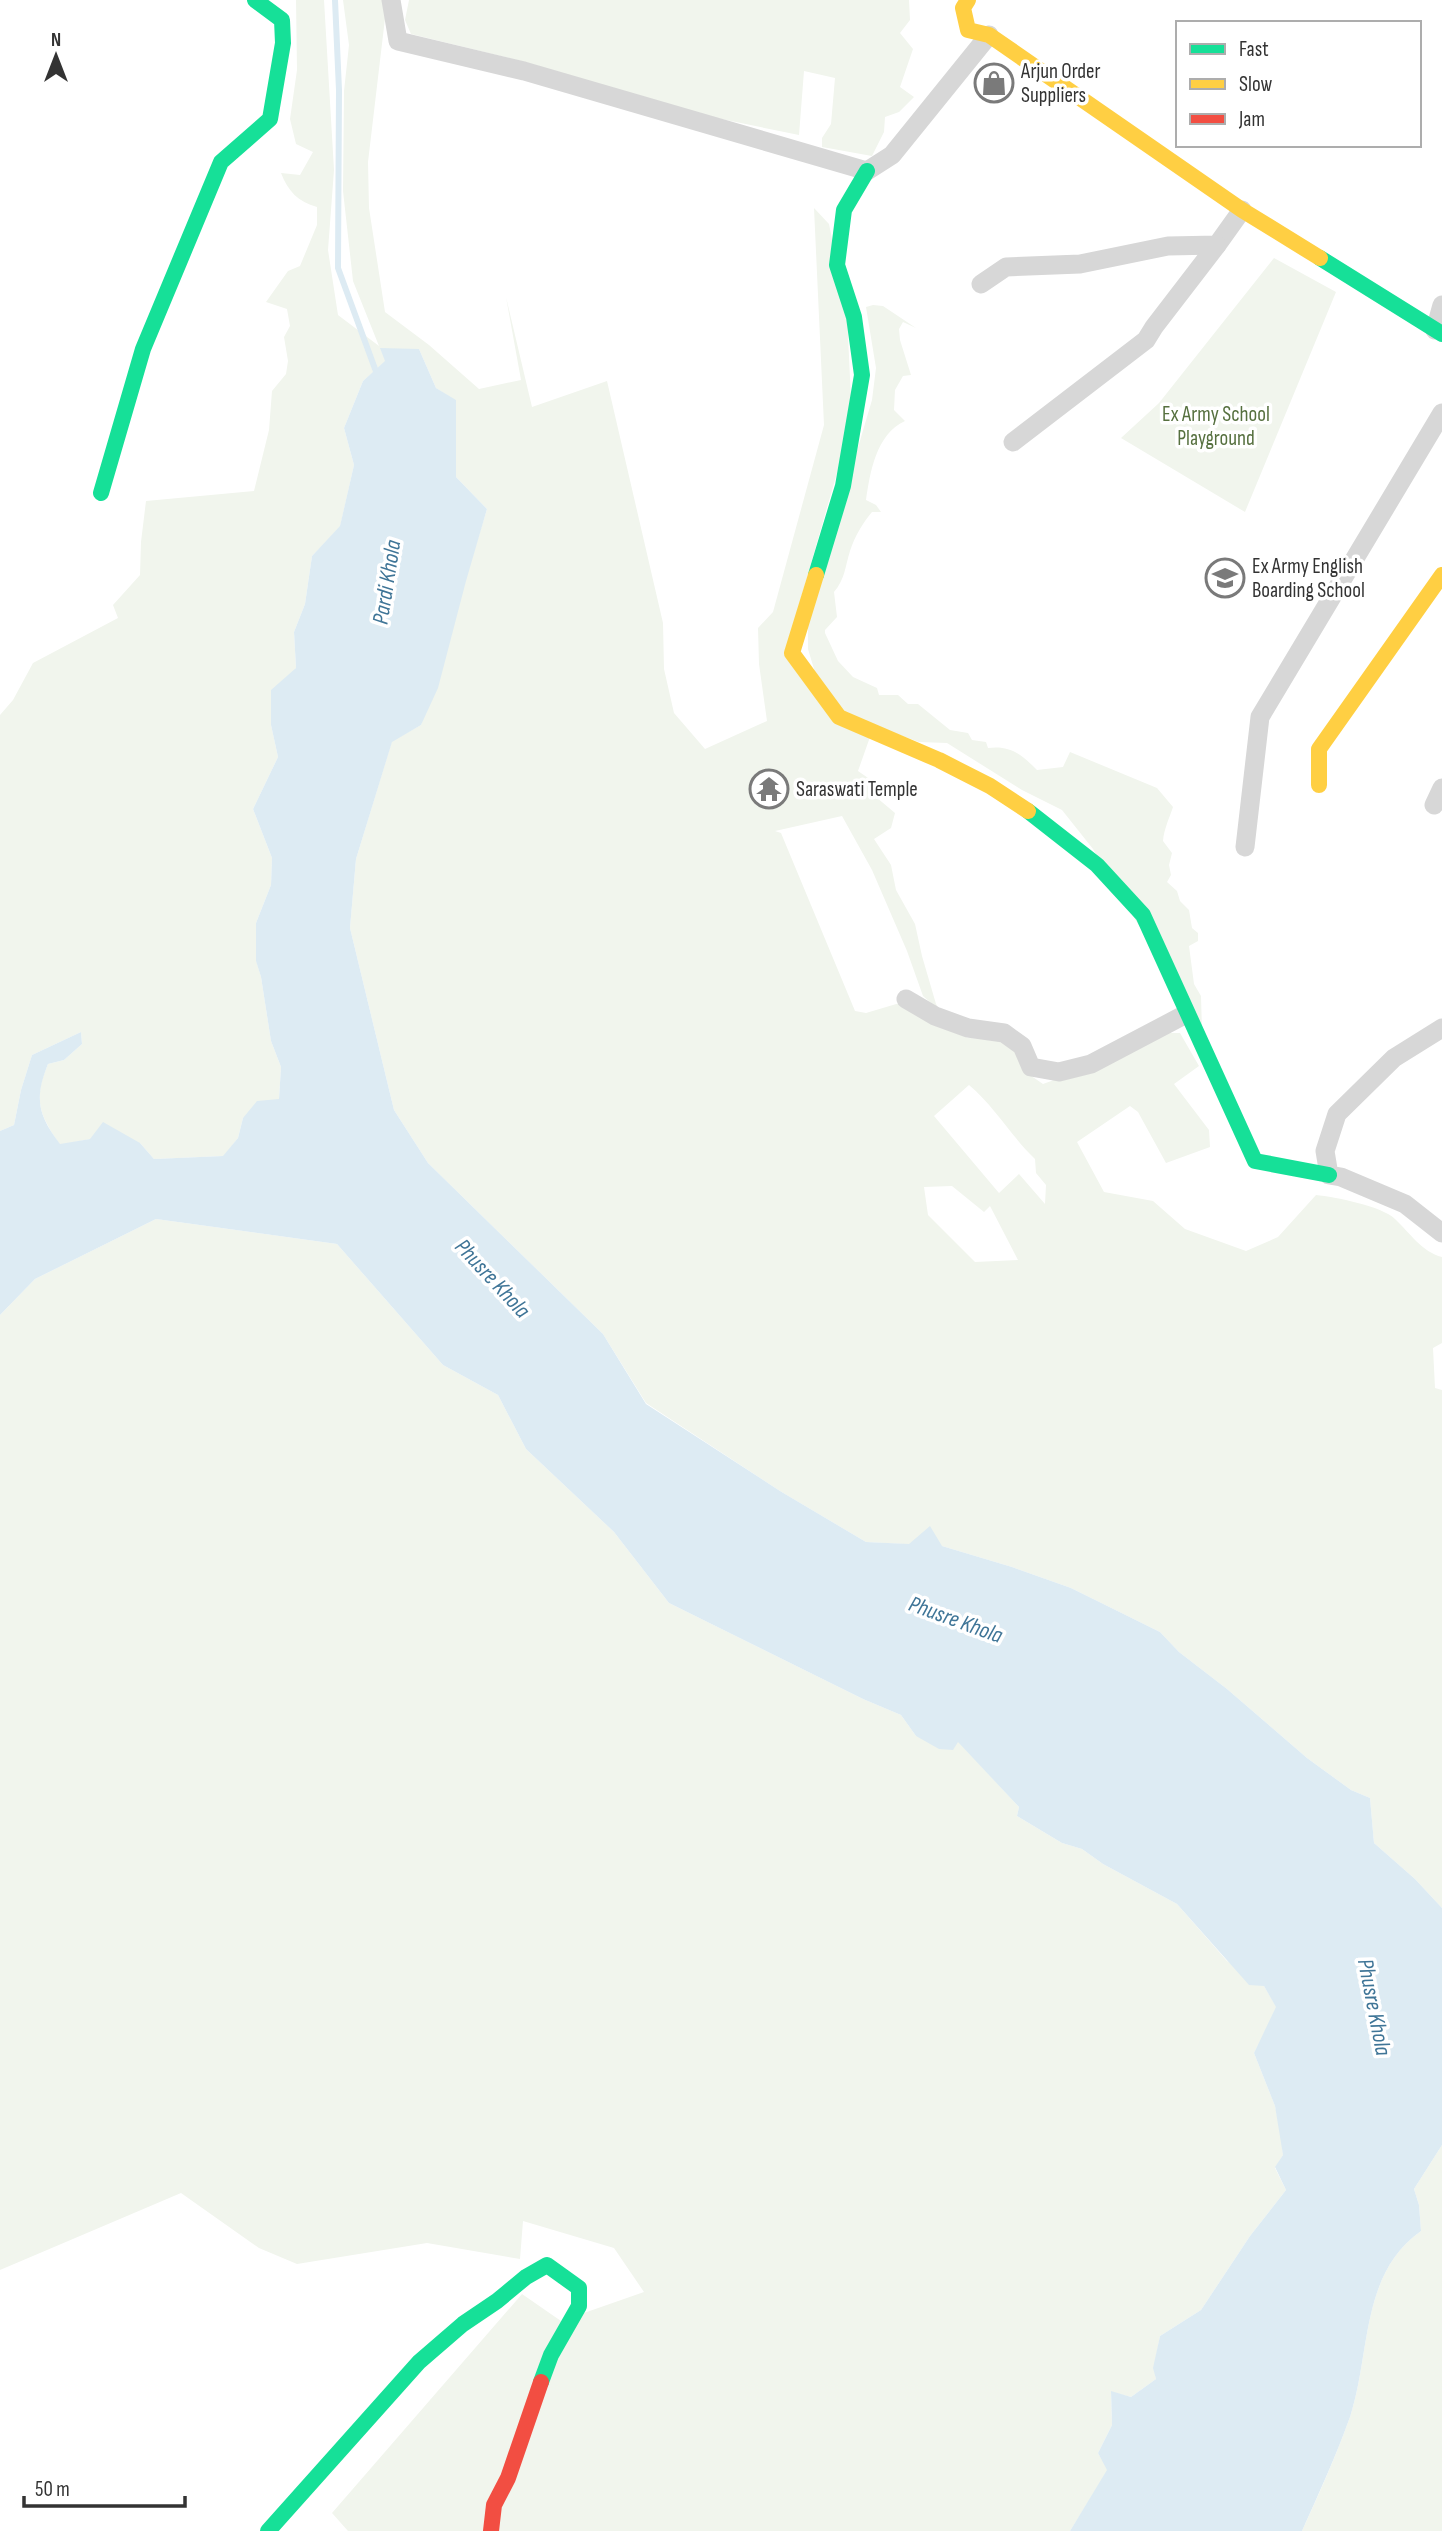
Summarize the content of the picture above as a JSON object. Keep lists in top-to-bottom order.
{
  "water": ["Pardi Khola", "Phusre Khola"],
  "parks": ["Ex Army School Playground"],
  "places": {
    "shop": ["Arjun Order Suppliers"],
    "school or university": ["Ex Army English Boarding School"],
    "temple": ["Saraswati Temple"]
  },
  "legend": ["Fast", "Slow", "Jam"],
  "scale_bar": "50 m",
  "north": "top"
}
